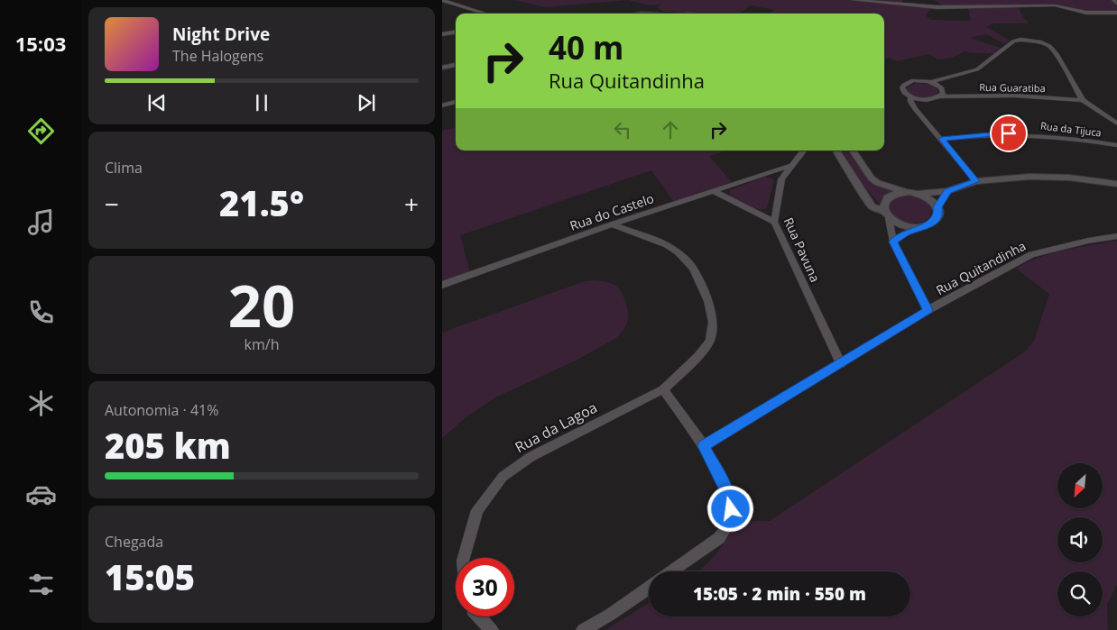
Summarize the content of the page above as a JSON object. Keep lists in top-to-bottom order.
{
  "streets": {
    "street": [
      "Rua Guaratiba",
      "Rua da Tijuca",
      "Rua do Castelo",
      "Rua Pavuna",
      "Rua Quitandinha",
      "Rua da Lagoa"
    ]
  },
  "crossings": [
    ["Rua do Castelo", "Rua Pavuna"],
    ["Rua do Castelo", "Rua da Lagoa"],
    ["Rua Pavuna", "Rua Quitandinha"]
  ],
  "north": "bottom left",
  "page": {
    "tabs": "15:03",
    "turn": ["40 m", "Rua Quitandinha"],
    "song": ["Night Drive", "The Halogens"],
    "tile": [
      "Clima",
      ["20", "km/h"],
      ["Autonomia · 41%", "205 km"],
      ["Chegada", "15:05"]
    ],
    "heat": ["−", "21.5°", "+"],
    "limit": "30",
    "trip": "15:05 · 2 min · 550 m"
  }
}
